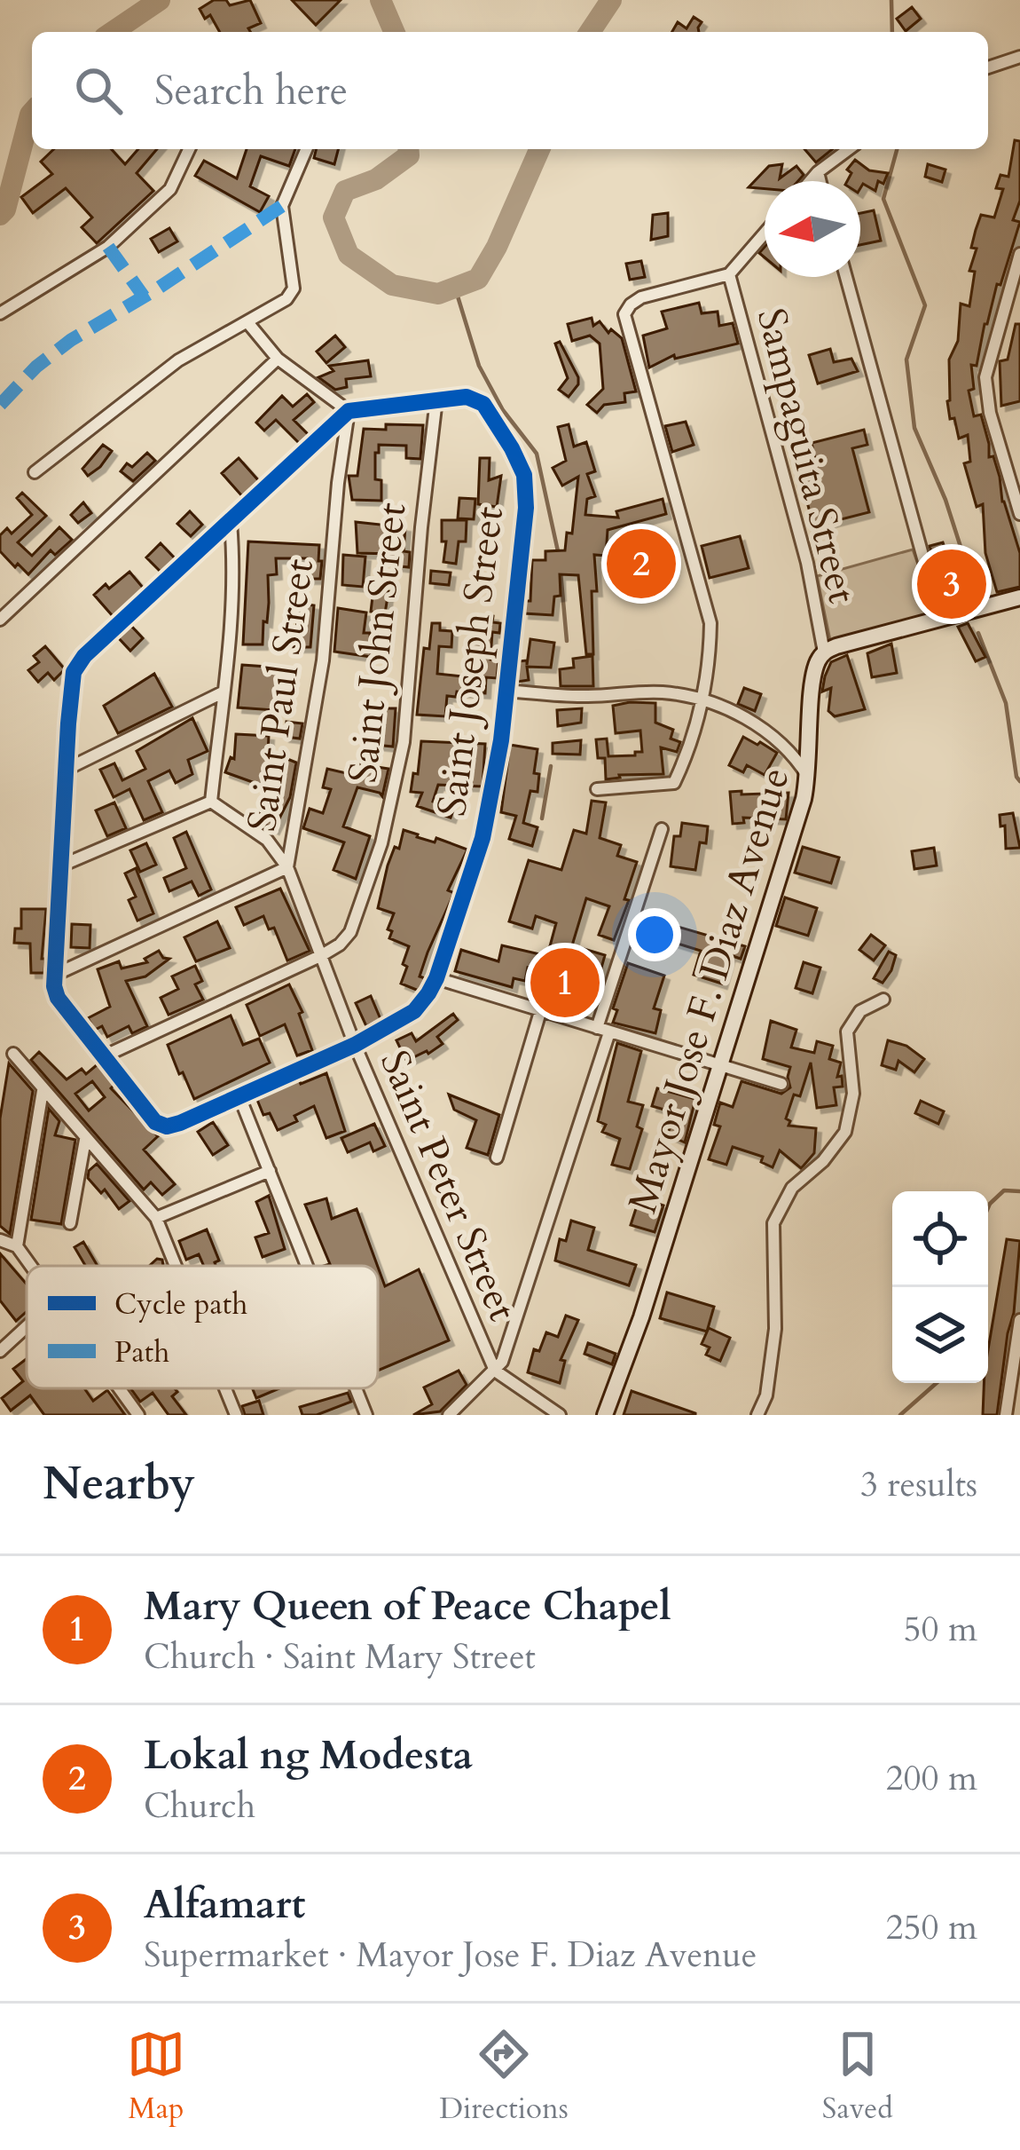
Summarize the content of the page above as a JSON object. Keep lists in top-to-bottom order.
{
  "streets": {
    "main road": ["Mayor Jose F. Diaz Avenue"],
    "street": [
      "Sampaguita Street",
      "Saint John Street",
      "Saint Joseph Street",
      "Saint Paul Street",
      "Saint Peter Street"
    ]
  },
  "crossings": [
    ["Sampaguita Street", "Mayor Jose F. Diaz Avenue"],
    ["Saint John Street", "Saint Joseph Street"],
    ["Saint John Street", "Saint Peter Street"],
    ["Saint Joseph Street", "Saint Paul Street"],
    ["Saint Joseph Street", "Saint Peter Street"],
    ["Saint Paul Street", "Saint Peter Street"]
  ],
  "legend": ["Cycle path", "Path"],
  "north": "left",
  "page": {
    "search": "Search here",
    "pins": ["2", "3", "1"],
    "heading": ["Nearby", "3 results"],
    "list": [
      {
        "mark": "1",
        "name": "Mary Queen of Peace Chapel",
        "note": "Church · Saint Mary Street",
        "value": "50 m"
      },
      {
        "mark": "2",
        "name": "Lokal ng Modesta",
        "note": "Church",
        "value": "200 m"
      },
      {
        "mark": "3",
        "name": "Alfamart",
        "note": "Supermarket · Mayor Jose F. Diaz Avenue",
        "value": "250 m"
      }
    ],
    "nav": ["Map", "Directions", "Saved"]
  }
}
